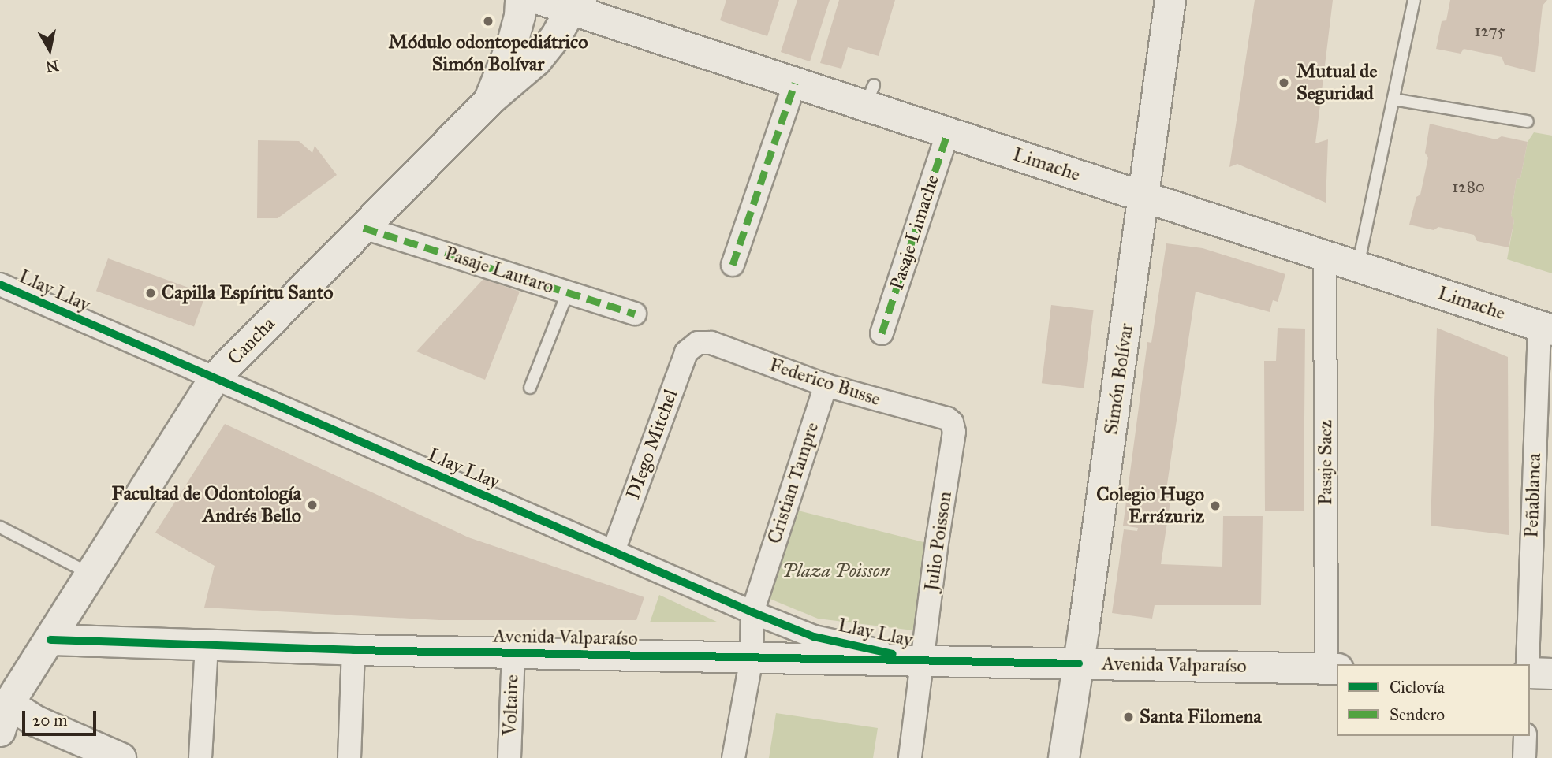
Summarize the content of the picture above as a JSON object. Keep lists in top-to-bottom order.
{
  "streets": {
    "main road": [
      "Limache",
      "Cancha",
      "Simón Bolívar",
      "Avenida Valparaíso"
    ],
    "street": [
      "Pasaje Limache",
      "Pasaje Lautaro",
      "Llay Llay",
      "Federico Busse",
      "DIego Mitchel",
      "Pasaje Saez",
      "Cristian Tampre",
      "Peñablanca",
      "Julio Poisson",
      "Voltaire"
    ]
  },
  "crossings": [
    ["Limache", "Pasaje Limache"],
    ["Limache", "Cancha"],
    ["Limache", "Simón Bolívar"],
    ["Limache", "Pasaje Saez"],
    ["Limache", "Peñablanca"],
    ["Pasaje Lautaro", "Cancha"],
    ["Llay Llay", "Cancha"],
    ["Llay Llay", "DIego Mitchel"],
    ["Llay Llay", "Cristian Tampre"],
    ["Llay Llay", "Julio Poisson"],
    ["Llay Llay", "Avenida Valparaíso"],
    ["Cancha", "Avenida Valparaíso"],
    ["Simón Bolívar", "Avenida Valparaíso"],
    ["Federico Busse", "DIego Mitchel"],
    ["Federico Busse", "Cristian Tampre"],
    ["Federico Busse", "Julio Poisson"],
    ["Pasaje Saez", "Avenida Valparaíso"],
    ["Cristian Tampre", "Avenida Valparaíso"],
    ["Julio Poisson", "Avenida Valparaíso"],
    ["Avenida Valparaíso", "Voltaire"]
  ],
  "parks": ["Plaza Poisson"],
  "places": [
    "Módulo odontopediátrico Simón Bolívar",
    "Mutual de Seguridad",
    "Capilla Espíritu Santo",
    "Facultad de Odontología Andrés Bello",
    "Colegio Hugo Errázuriz",
    "Santa Filomena"
  ],
  "house_numbers": ["1275", "1280"],
  "legend": ["Ciclovía", "Sendero"],
  "scale_bar": "20 m",
  "north": "bottom"
}
